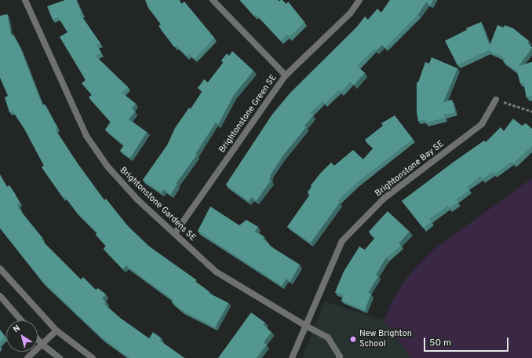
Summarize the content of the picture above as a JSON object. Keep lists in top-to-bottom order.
{
  "streets": {
    "street": ["Brightonstone Green SE", "Brightonstone Bay SE", "Brightonstone Gardens SE"]
  },
  "crossings": [
    ["Brightonstone Green SE", "Brightonstone Gardens SE"],
    ["Brightonstone Bay SE", "Brightonstone Gardens SE"]
  ],
  "places": ["New Brighton School"],
  "scale_bar": "50 m",
  "north": "top left"
}
